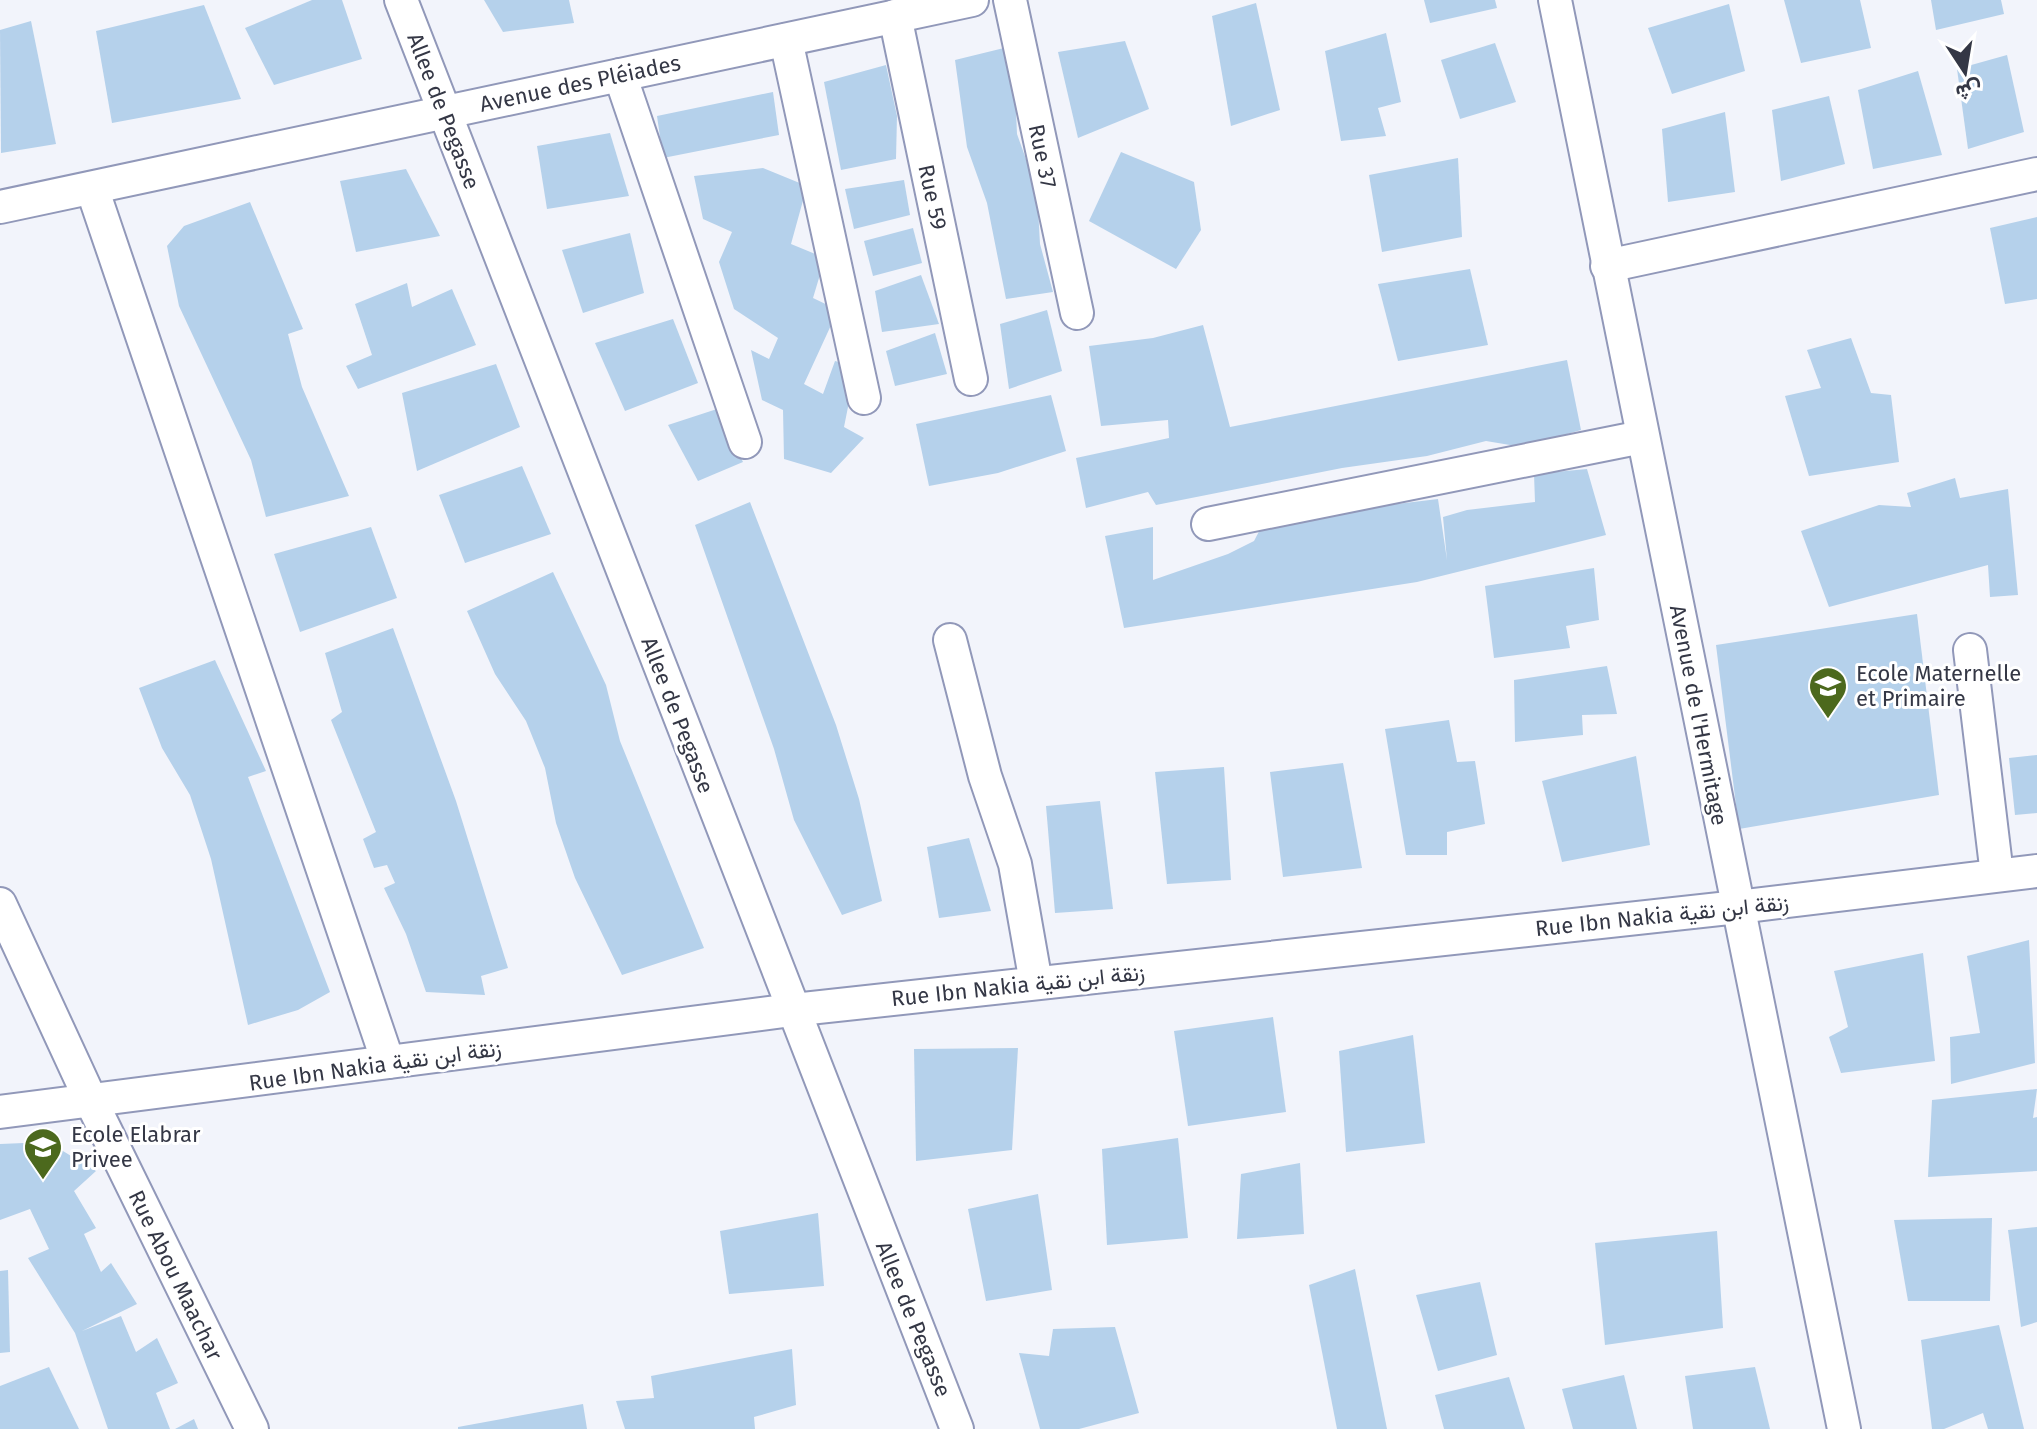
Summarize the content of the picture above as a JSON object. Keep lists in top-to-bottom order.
{
  "streets": {
    "street": [
      "Avenue des Pléiades",
      "Allee de Pegasse",
      "Rue 37",
      "Rue 59",
      "Avenue de l'Hermitage",
      "Rue Ibn Nakia زنقة ابن نقية",
      "Rue Abou Maachar"
    ]
  },
  "crossings": [
    ["Avenue des Pléiades", "Allee de Pegasse"],
    ["Avenue des Pléiades", "Rue 59"],
    ["Allee de Pegasse", "Rue Ibn Nakia زنقة ابن نقية"],
    ["Avenue de l'Hermitage", "Rue Ibn Nakia زنقة ابن نقية"],
    ["Rue Ibn Nakia زنقة ابن نقية", "Rue Abou Maachar"]
  ],
  "places": {
    "school or university": ["Ecole Maternelle et Primaire", "Ecole Elabrar Privee"]
  },
  "north": "bottom"
}
